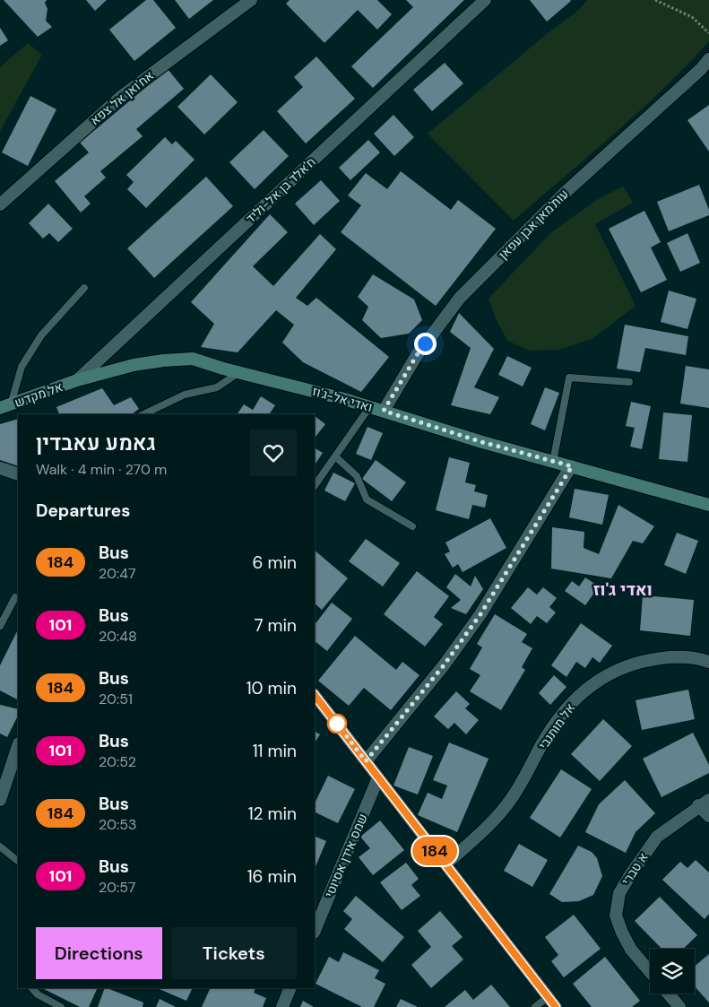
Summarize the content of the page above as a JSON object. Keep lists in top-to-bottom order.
{
  "streets": {
    "main road": ["אל מקדש", "ואדי אל-ג'וז"],
    "street": [
      "אח'ואן אל צפא",
      "ח'אלד בן אל-וליד",
      "עות'מאן אבן עפאן",
      "אל מותנבי",
      "שמס אידן אסיוטי",
      "א טברי"
    ]
  },
  "crossings": [
    ["ח'אלד בן אל-וליד", "אל מקדש"],
    ["ח'אלד בן אל-וליד", "ואדי אל-ג'וז"],
    ["עות'מאן אבן עפאן", "ואדי אל-ג'וז"],
    ["אל מקדש", "ואדי אל-ג'וז"]
  ],
  "districts": ["ואדי ג'וז"],
  "lines": ["bus line 184"],
  "page": {
    "on_map": "184",
    "heading": [
      ["גאמע עאבדין", "Walk · 4 min · 270 m"],
      "Departures"
    ],
    "list": [
      {
        "mark": "184",
        "name": "Bus",
        "note": "20:47",
        "value": "6 min"
      },
      {
        "mark": "101",
        "name": "Bus",
        "note": "20:48",
        "value": "7 min"
      },
      {
        "mark": "184",
        "name": "Bus",
        "note": "20:51",
        "value": "10 min"
      },
      {
        "mark": "101",
        "name": "Bus",
        "note": "20:52",
        "value": "11 min"
      },
      {
        "mark": "184",
        "name": "Bus",
        "note": "20:53",
        "value": "12 min"
      },
      {
        "mark": "101",
        "name": "Bus",
        "note": "20:57",
        "value": "16 min"
      }
    ],
    "buttons": ["Directions", "Tickets"]
  }
}
